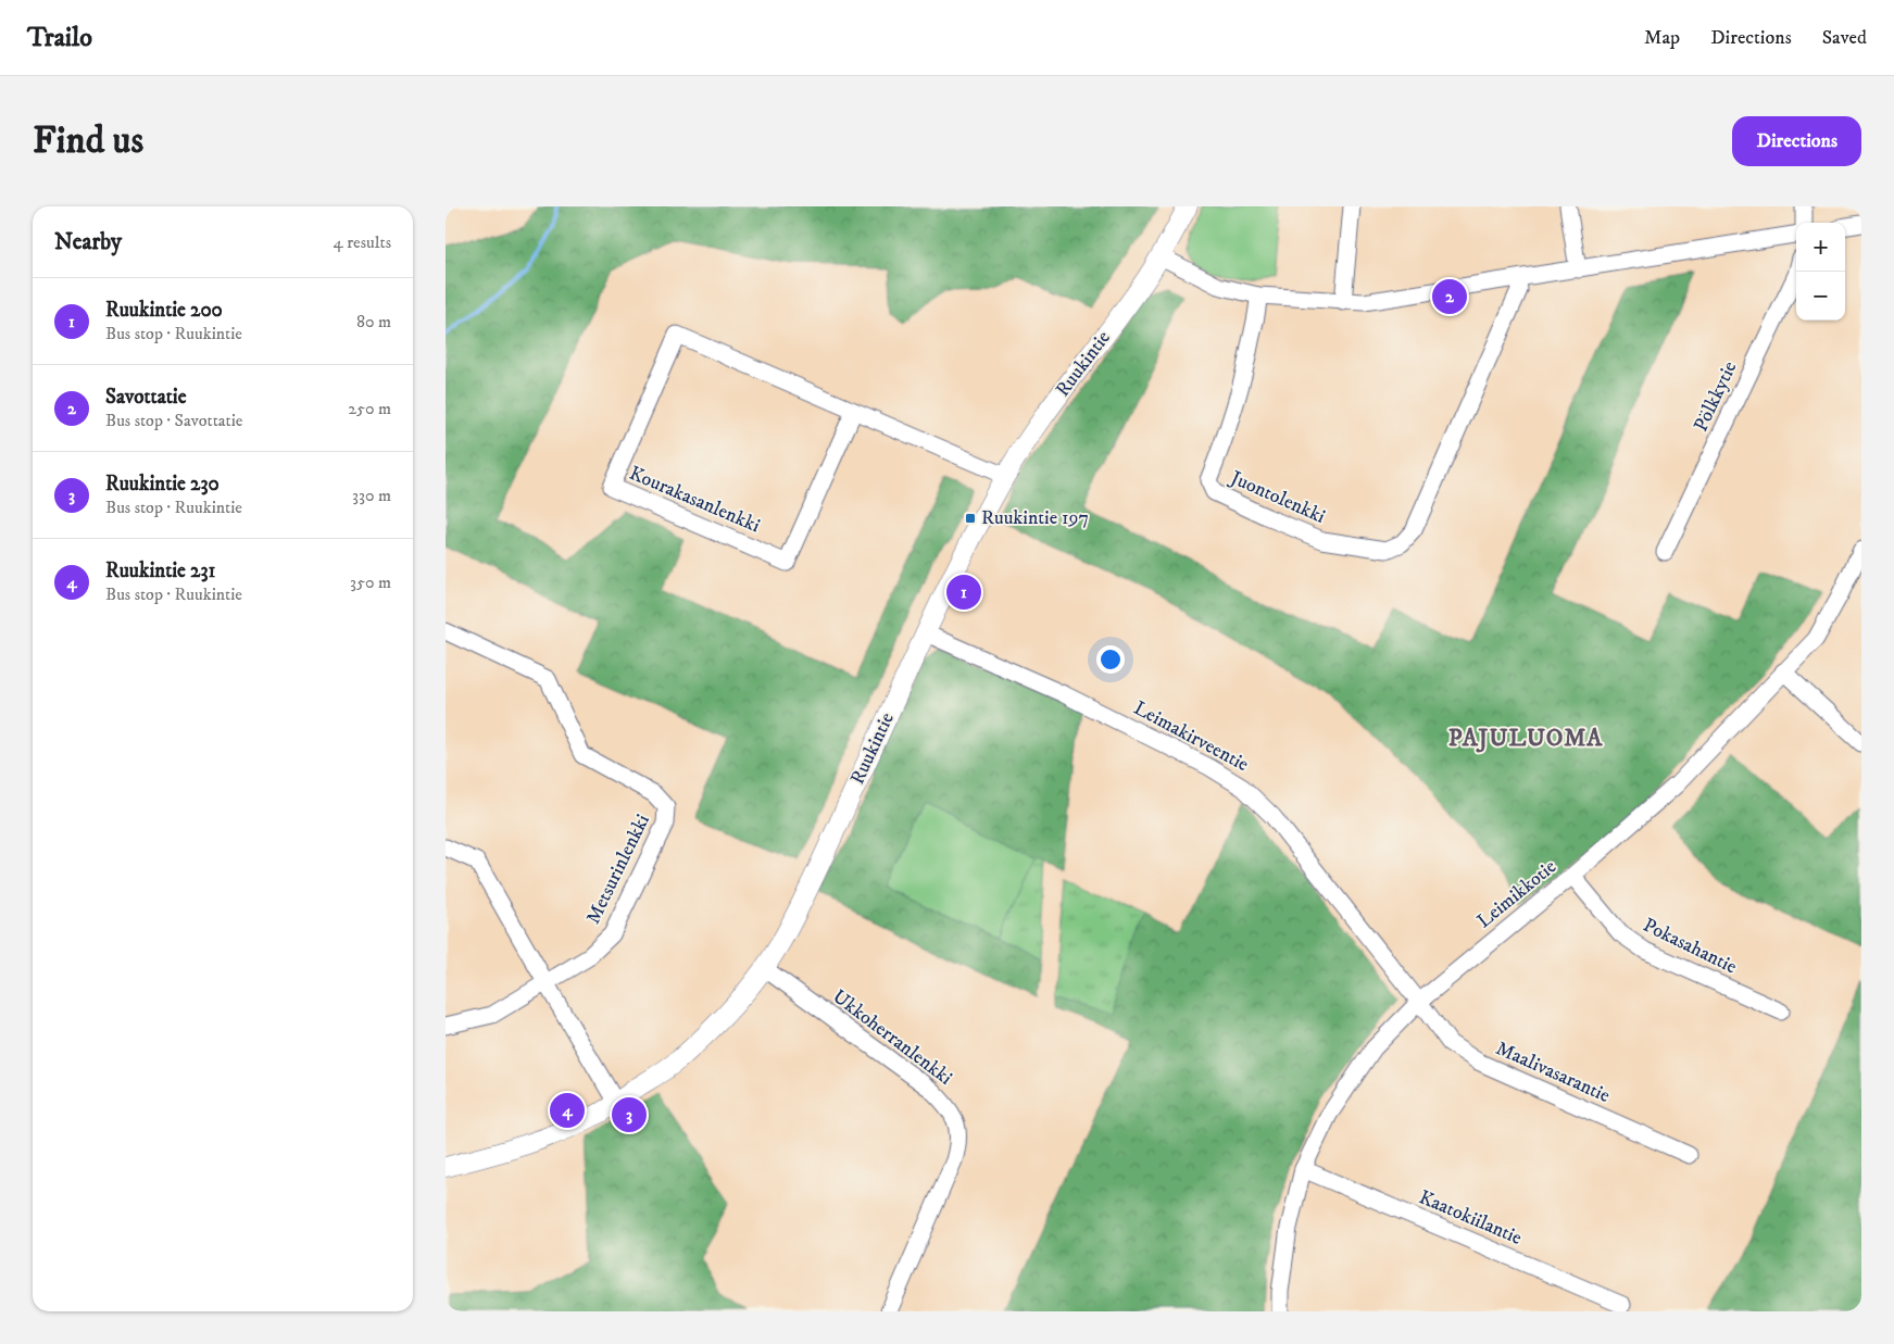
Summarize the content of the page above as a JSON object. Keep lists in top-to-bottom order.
{
  "streets": {
    "street": [
      "Ruukintie",
      "Pölkkytie",
      "Juontolenkki",
      "Kourakasanlenkki",
      "Leimakirveentie",
      "Metsurinlenkki",
      "Leimikkotie",
      "Pokasahantie",
      "Ukkoherranlenkki",
      "Maalivasarantie",
      "Kaatokiilantie"
    ]
  },
  "crossings": [
    ["Ruukintie", "Kourakasanlenkki"],
    ["Ruukintie", "Leimakirveentie"],
    ["Ruukintie", "Ukkoherranlenkki"],
    ["Leimakirveentie", "Leimikkotie"],
    ["Leimakirveentie", "Maalivasarantie"],
    ["Leimikkotie", "Pokasahantie"],
    ["Leimikkotie", "Maalivasarantie"],
    ["Leimikkotie", "Kaatokiilantie"]
  ],
  "districts": ["PAJULUOMA"],
  "places": {
    "transit": ["Ruukintie 197"]
  },
  "page": {
    "header": "Trailo",
    "nav": ["Map", "Directions", "Saved"],
    "buttons": "Directions",
    "title": "Find us",
    "heading": ["Nearby", "4 results"],
    "map_buttons": ["+", "−"],
    "list": [
      {
        "mark": "1",
        "name": "Ruukintie 200",
        "note": "Bus stop · Ruukintie",
        "value": "80 m"
      },
      {
        "mark": "2",
        "name": "Savottatie",
        "note": "Bus stop · Savottatie",
        "value": "250 m"
      },
      {
        "mark": "3",
        "name": "Ruukintie 230",
        "note": "Bus stop · Ruukintie",
        "value": "330 m"
      },
      {
        "mark": "4",
        "name": "Ruukintie 231",
        "note": "Bus stop · Ruukintie",
        "value": "350 m"
      }
    ],
    "pins": [
      "2",
      "1",
      "4",
      "3"
    ]
  }
}
